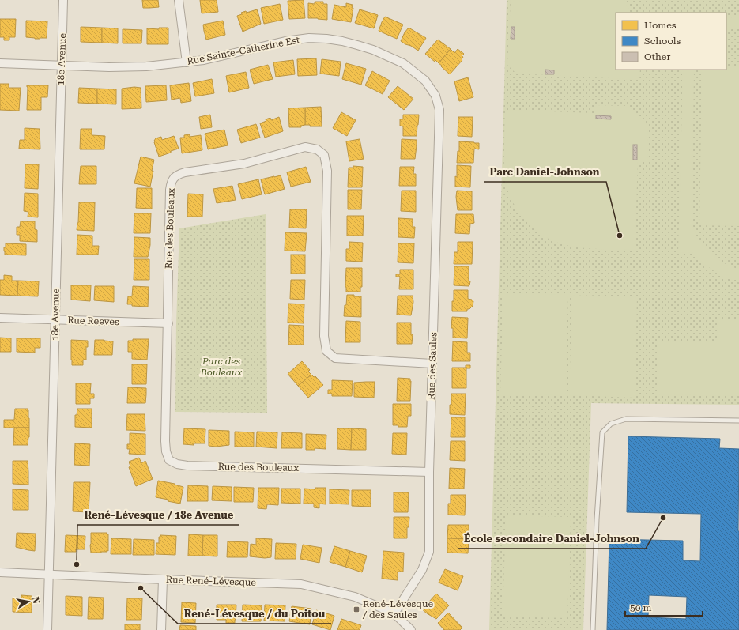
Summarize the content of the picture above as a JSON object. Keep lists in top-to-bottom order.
{
  "streets": {
    "street": [
      "Rue Sainte-Catherine Est",
      "18e Avenue",
      "Rue des Bouleaux",
      "Rue Reeves",
      "Rue des Saules",
      "Rue René-Lévesque"
    ]
  },
  "crossings": [
    ["Rue Sainte-Catherine Est", "18e Avenue"],
    ["Rue Sainte-Catherine Est", "Rue des Saules"],
    ["18e Avenue", "Rue Reeves"],
    ["18e Avenue", "Rue René-Lévesque"],
    ["Rue des Bouleaux", "Rue Reeves"],
    ["Rue des Bouleaux", "Rue des Saules"],
    ["Rue des Saules", "Rue René-Lévesque"]
  ],
  "parks": ["Parc des Bouleaux"],
  "places": {
    "other": [
      "Parc Daniel-Johnson",
      "École secondaire Daniel-Johnson",
      "René-Lévesque / 18e Avenue",
      "René-Lévesque / du Poitou"
    ],
    "transit": ["René-Lévesque / des Saules"]
  },
  "legend": ["Homes", "Schools", "Other"],
  "scale_bar": "50 m",
  "north": "right"
}
